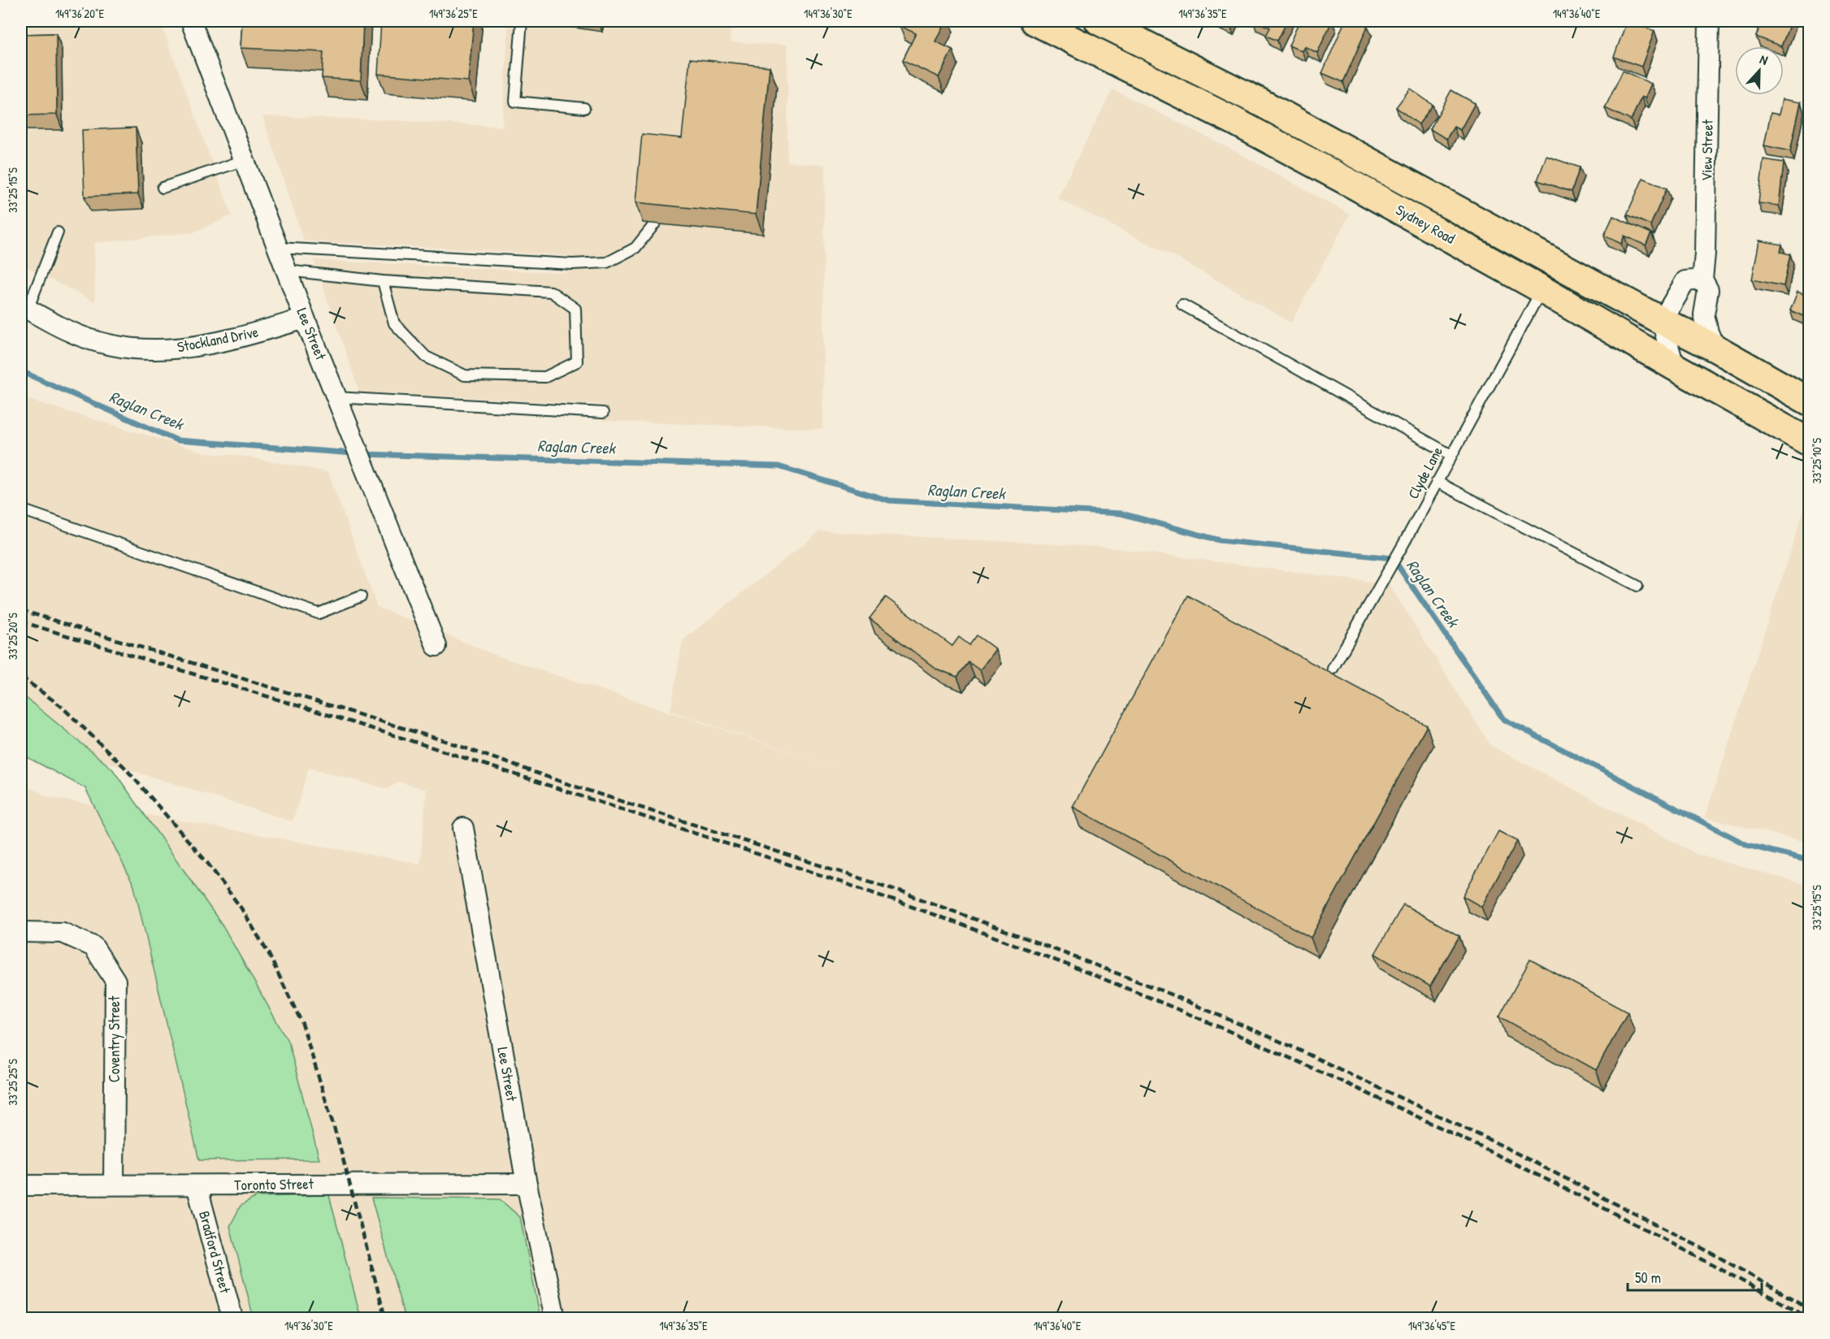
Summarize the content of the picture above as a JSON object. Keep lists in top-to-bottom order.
{
  "streets": {
    "highway": ["Sydney Road"],
    "street": [
      "View Street",
      "Lee Street",
      "Stockland Drive",
      "Coventry Street",
      "Toronto Street",
      "Bradford Street"
    ],
    "lane": ["Clyde Lane"]
  },
  "crossings": [
    ["View Street", "Sydney Road"],
    ["Sydney Road", "Clyde Lane"],
    ["Lee Street", "Stockland Drive"],
    ["Lee Street", "Toronto Street"],
    ["Coventry Street", "Toronto Street"],
    ["Toronto Street", "Bradford Street"]
  ],
  "water": ["Raglan Creek"],
  "scale_bar": "50 m",
  "north": "top",
  "coordinates": [
    "149°36'20\"E",
    "149°36'25\"E",
    "149°36'30\"E",
    "149°36'35\"E",
    "149°36'40\"E",
    "33°25'15\"S",
    "33°25'10\"S",
    "33°25'20\"S",
    "33°25'25\"S",
    "149°36'45\"E"
  ]
}
